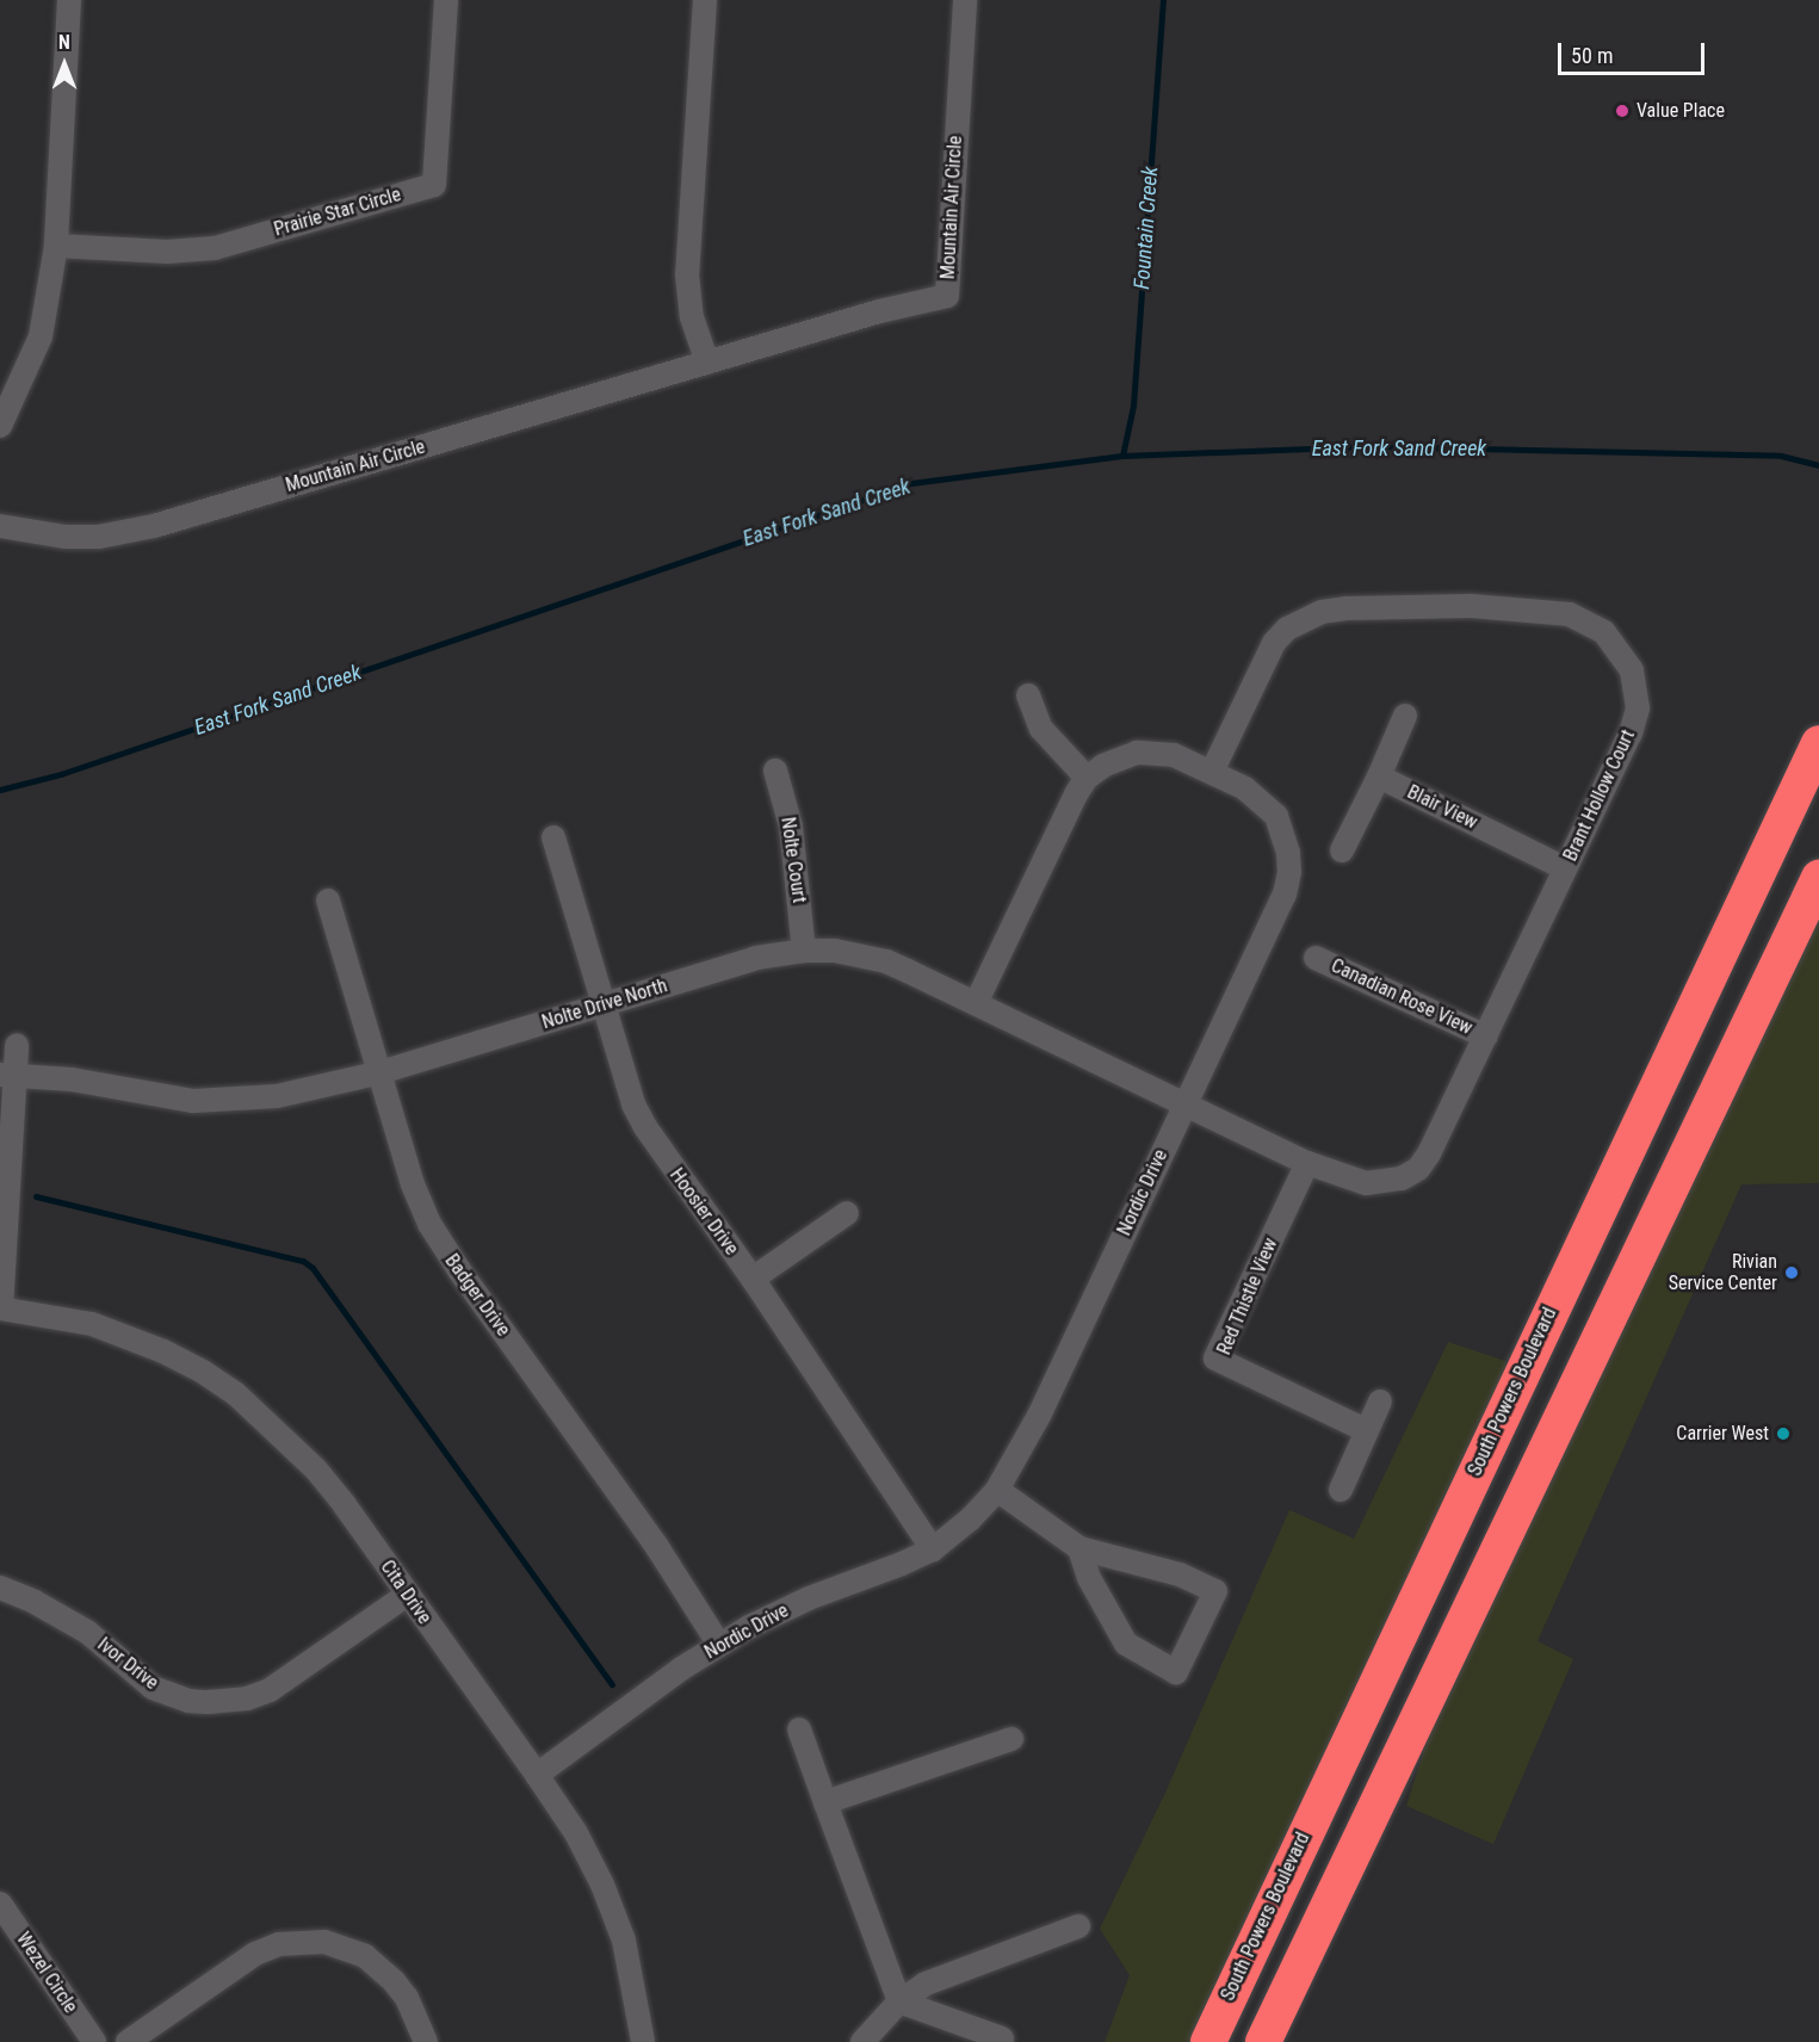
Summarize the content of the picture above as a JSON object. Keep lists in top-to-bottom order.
{
  "streets": {
    "highway": ["South Powers Boulevard"],
    "street": [
      "Mountain Air Circle",
      "Prairie Star Circle",
      "Brant Hollow Court",
      "Blair View",
      "Nolte Court",
      "Canadian Rose View",
      "Nolte Drive North",
      "Nordic Drive",
      "Hoosier Drive",
      "Badger Drive",
      "Red Thistle View",
      "Cita Drive",
      "Ivor Drive",
      "Wezel Circle"
    ]
  },
  "crossings": [
    ["Brant Hollow Court", "Blair View"],
    ["Brant Hollow Court", "Canadian Rose View"],
    ["Brant Hollow Court", "Nolte Drive North"],
    ["Brant Hollow Court", "Nordic Drive"],
    ["Brant Hollow Court", "Red Thistle View"],
    ["Nolte Court", "Nolte Drive North"],
    ["Nolte Drive North", "Nordic Drive"],
    ["Nolte Drive North", "Hoosier Drive"],
    ["Nolte Drive North", "Badger Drive"],
    ["Nordic Drive", "Hoosier Drive"],
    ["Nordic Drive", "Badger Drive"],
    ["Nordic Drive", "Cita Drive"],
    ["Cita Drive", "Ivor Drive"]
  ],
  "water": ["Fountain Creek", "East Fork Sand Creek"],
  "places": ["Value Place", "Rivian Service Center", "Carrier West"],
  "scale_bar": "50 m",
  "north": "top"
}
